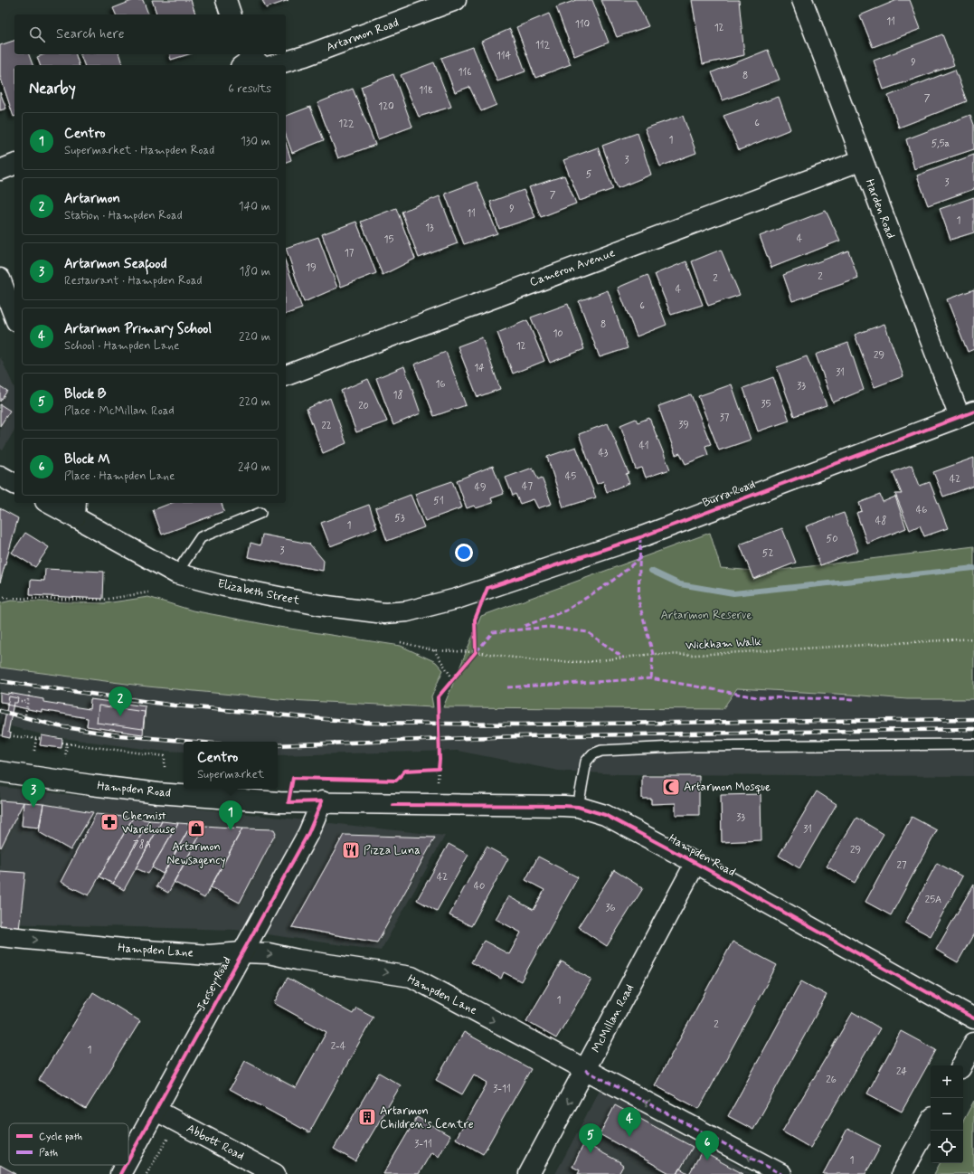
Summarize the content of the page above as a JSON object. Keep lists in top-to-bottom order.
{
  "streets": {
    "street": [
      "Artarmon Road",
      "Harden Road",
      "Cameron Avenue",
      "Burra Road",
      "Elizabeth Street",
      "Hampden Road",
      "Hampden Lane",
      "Jersey Road",
      "McMillan Road",
      "Abbott Road"
    ],
    "path": ["Wickham Walk"]
  },
  "crossings": [
    ["Harden Road", "Cameron Avenue"],
    ["Harden Road", "Burra Road"],
    ["Burra Road", "Elizabeth Street"],
    ["Hampden Road", "Jersey Road"],
    ["Hampden Road", "McMillan Road"],
    ["Hampden Lane", "Jersey Road"],
    ["Hampden Lane", "McMillan Road"],
    ["Jersey Road", "Abbott Road"]
  ],
  "parks": ["Artarmon Reserve"],
  "places": {
    "mosque": ["Artarmon Mosque"],
    "pharmacy": ["Chemist Warehouse"],
    "shop": ["Artarmon Newsagency"],
    "restaurant": ["Pizza Luna"],
    "building": ["Artarmon Children's Centre"]
  },
  "house_numbers": [
    "11",
    "110",
    "12",
    "112",
    "114",
    "9",
    "116",
    "8",
    "118",
    "7",
    "120",
    "6",
    "122",
    "1",
    "5,5a",
    "3",
    "5",
    "3",
    "7",
    "9",
    "11",
    "1",
    "13",
    "4",
    "15",
    "17",
    "19",
    "2",
    "2",
    "4",
    "6",
    "8",
    "10",
    "12",
    "29",
    "14",
    "31",
    "16",
    "33",
    "18",
    "35",
    "20",
    "37",
    "39",
    "22",
    "41",
    "43",
    "45",
    "42",
    "47",
    "49",
    "51",
    "46",
    "53",
    "48",
    "1",
    "50",
    "3",
    "52",
    "33",
    "31",
    "78A",
    "29",
    "27",
    "42",
    "40",
    "25A",
    "36",
    "1",
    "2",
    "2-4",
    "1",
    "24",
    "26",
    "3-11",
    "3-11",
    "1"
  ],
  "legend": ["Cycle path", "Path"],
  "page": {
    "search": "Search here",
    "heading": ["Nearby", "6 results"],
    "list": [
      {
        "mark": "1",
        "name": "Centro",
        "note": "Supermarket · Hampden Road",
        "value": "130 m"
      },
      {
        "mark": "2",
        "name": "Artarmon",
        "note": "Station · Hampden Road",
        "value": "140 m"
      },
      {
        "mark": "3",
        "name": "Artarmon Seafood",
        "note": "Restaurant · Hampden Road",
        "value": "180 m"
      },
      {
        "mark": "4",
        "name": "Artarmon Primary School",
        "note": "School · Hampden Lane",
        "value": "220 m"
      },
      {
        "mark": "5",
        "name": "Block B",
        "note": "Place · McMillan Road",
        "value": "220 m"
      },
      {
        "mark": "6",
        "name": "Block M",
        "note": "Place · Hampden Lane",
        "value": "240 m"
      }
    ],
    "pins": [
      "2",
      "3",
      "1",
      "4",
      "5",
      "6"
    ],
    "popup": ["Centro", "Supermarket"],
    "map_buttons": ["+", "−"]
  }
}
